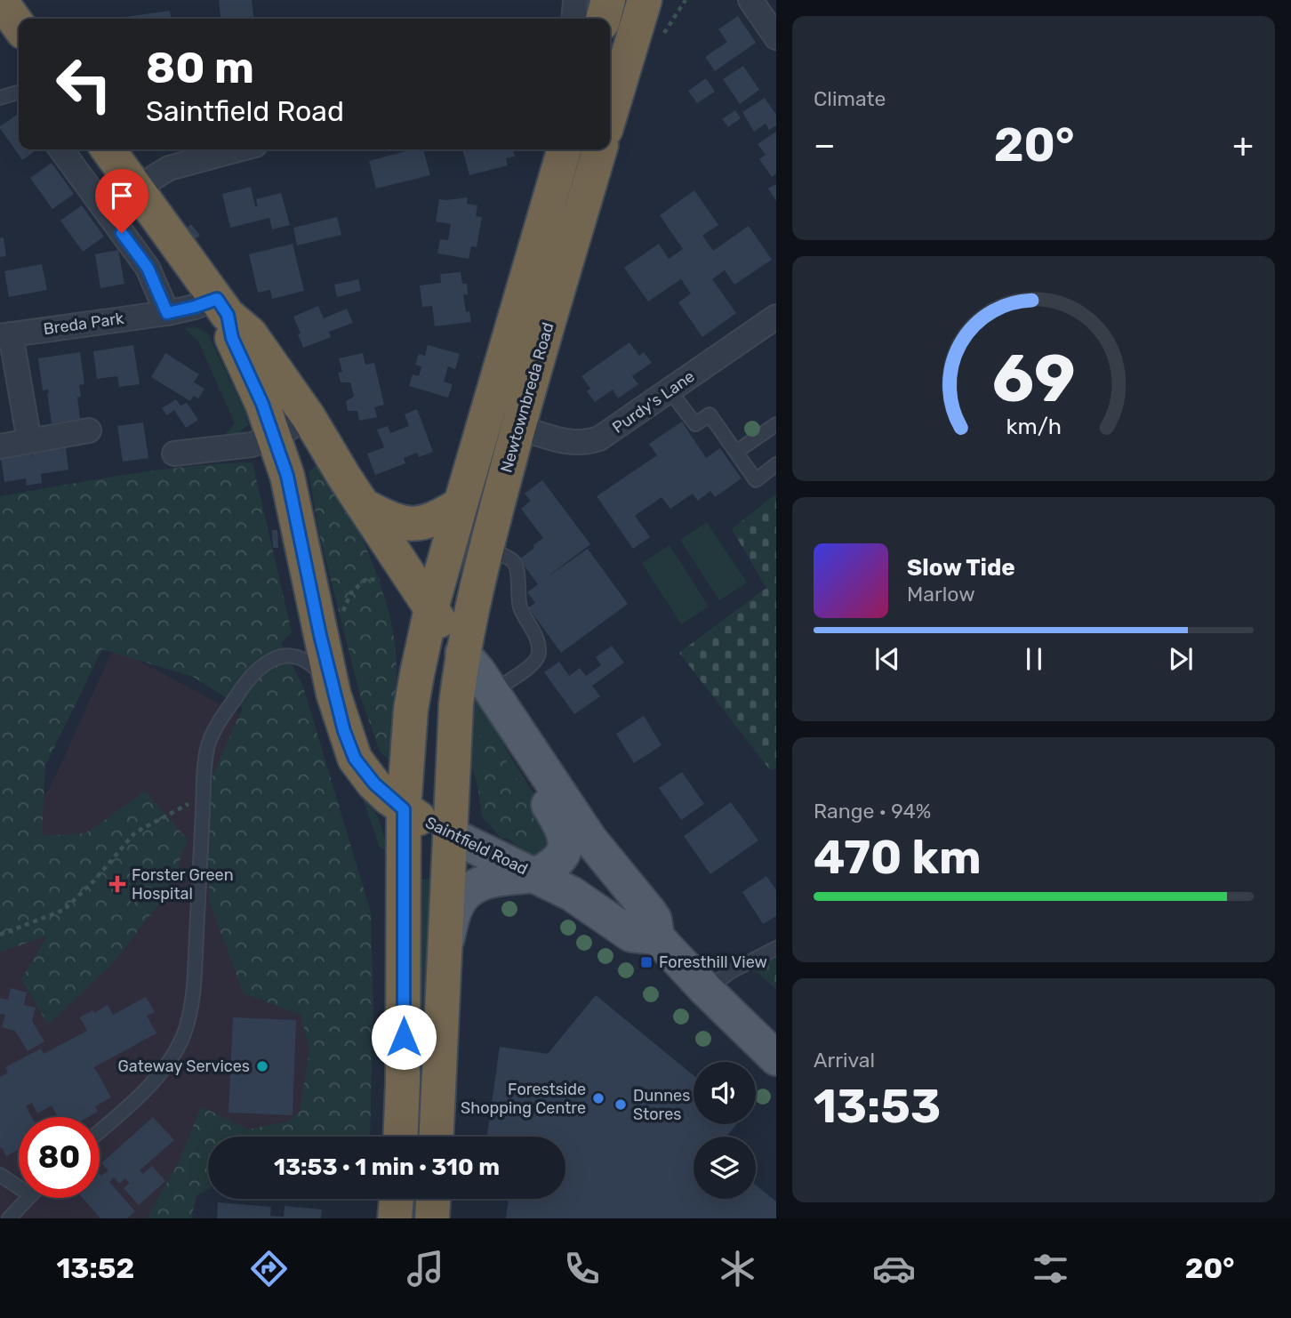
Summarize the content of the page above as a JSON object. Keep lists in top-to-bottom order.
{
  "streets": {
    "highway": ["Newtownbreda Road", "Saintfield Road"],
    "street": ["Breda Park", "Purdy's Lane"]
  },
  "crossings": [
    ["Breda Park", "Saintfield Road"],
    ["Newtownbreda Road", "Purdy's Lane"],
    ["Newtownbreda Road", "Saintfield Road"]
  ],
  "places": {
    "health": ["Forster Green Hospital"],
    "transit": ["Foresthill View"],
    "other": ["Gateway Services", "Forestside Shopping Centre", "Dunnes Stores"]
  },
  "page": {
    "tile": [
      "Climate",
      ["Range · 94%", "470 km"],
      ["Arrival", "13:53"]
    ],
    "turn": ["80 m", "Saintfield Road"],
    "heat": ["−", "20°", "+"],
    "song": ["Slow Tide", "Marlow"],
    "limit": "80",
    "trip": "13:53 · 1 min · 310 m",
    "tabs": ["13:52", "20°"],
    "gauge": ["69", "km/h"]
  }
}
